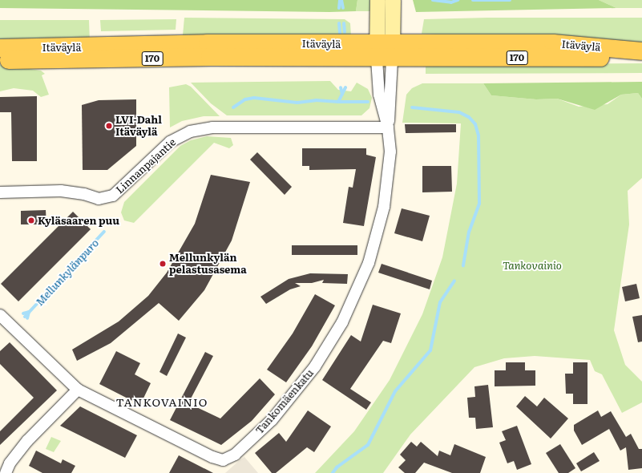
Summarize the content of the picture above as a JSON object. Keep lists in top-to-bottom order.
{
  "streets": {
    "main road": ["Itäväylä", "170"],
    "street": ["Linnanpajantie", "Tankomäenkatu"]
  },
  "crossings": [
    ["Itäväylä", "Tankomäenkatu"],
    ["Linnanpajantie", "Tankomäenkatu"]
  ],
  "districts": ["TANKOVAINIO"],
  "water": ["Mellunkylänpuro"],
  "parks": ["Tankovainio"],
  "places": ["LVI-Dahl Itäväylä", "Kyläsaaren puu", "Mellunkylän pelastusasema"]
}
